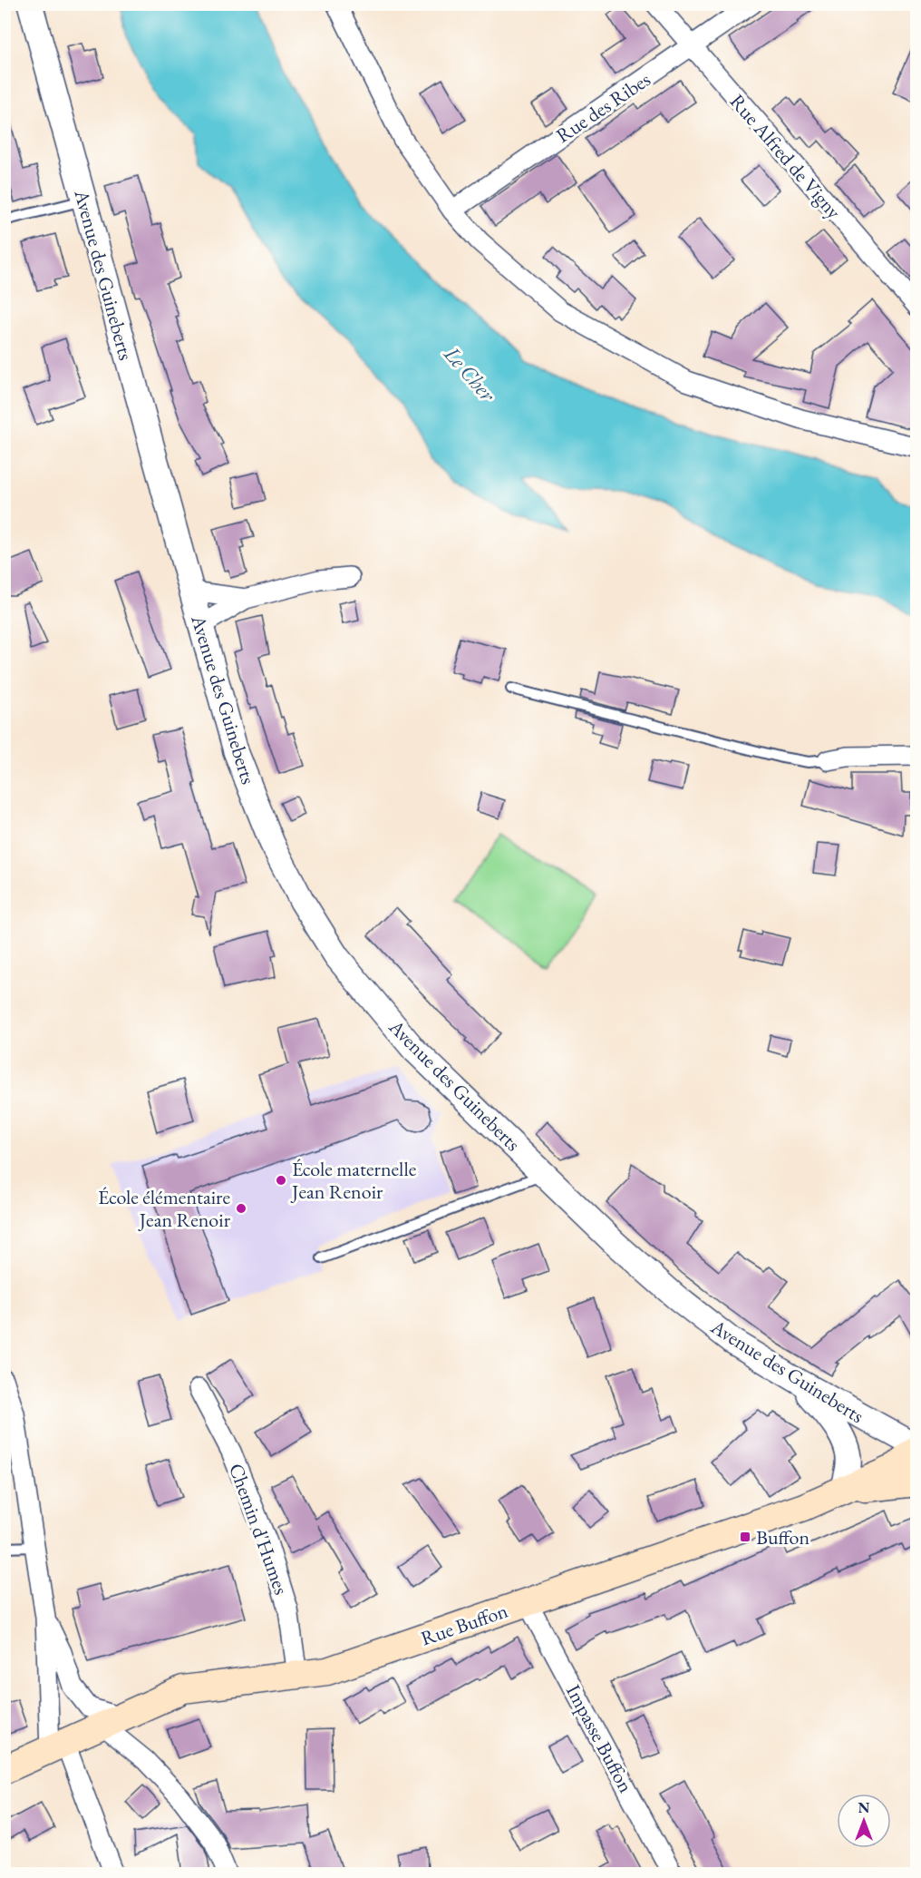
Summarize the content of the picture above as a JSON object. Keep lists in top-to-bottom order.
{
  "streets": {
    "main road": ["Rue Buffon"],
    "street": [
      "Rue des Ribes",
      "Rue Alfred de Vigny",
      "Avenue des Guineberts",
      "Chemin d'Humes",
      "Impasse Buffon"
    ]
  },
  "crossings": [
    ["Rue des Ribes", "Rue Alfred de Vigny"],
    ["Avenue des Guineberts", "Rue Buffon"],
    ["Chemin d'Humes", "Rue Buffon"],
    ["Rue Buffon", "Impasse Buffon"]
  ],
  "water": ["Le Cher"],
  "places": {
    "other": ["École maternelle Jean Renoir", "École élémentaire Jean Renoir"],
    "transit": ["Buffon"]
  },
  "north": "top"
}
